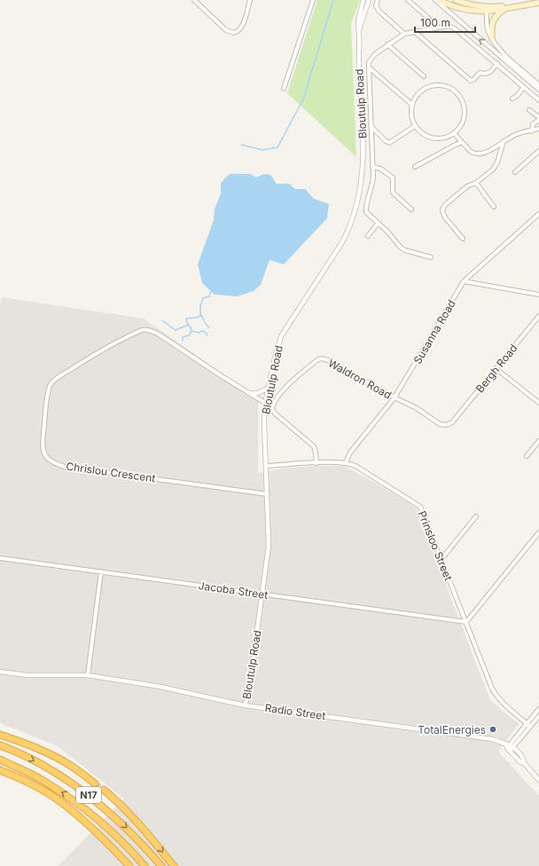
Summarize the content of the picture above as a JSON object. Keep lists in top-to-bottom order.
{
  "streets": {
    "highway": ["N17"],
    "street": [
      "Bloutulp Road",
      "Susanna Road",
      "Bergh Road",
      "Waldron Road",
      "Chrislou Crescent",
      "Prinsloo Street",
      "Jacoba Street",
      "Radio Street"
    ]
  },
  "crossings": [
    ["Bloutulp Road", "Chrislou Crescent"],
    ["Bloutulp Road", "Prinsloo Street"],
    ["Bloutulp Road", "Jacoba Street"],
    ["Bloutulp Road", "Radio Street"],
    ["Susanna Road", "Waldron Road"],
    ["Susanna Road", "Prinsloo Street"],
    ["Bergh Road", "Waldron Road"],
    ["Waldron Road", "Prinsloo Street"],
    ["Prinsloo Street", "Jacoba Street"]
  ],
  "places": ["TotalEnergies"],
  "scale_bar": "100 m"
}
